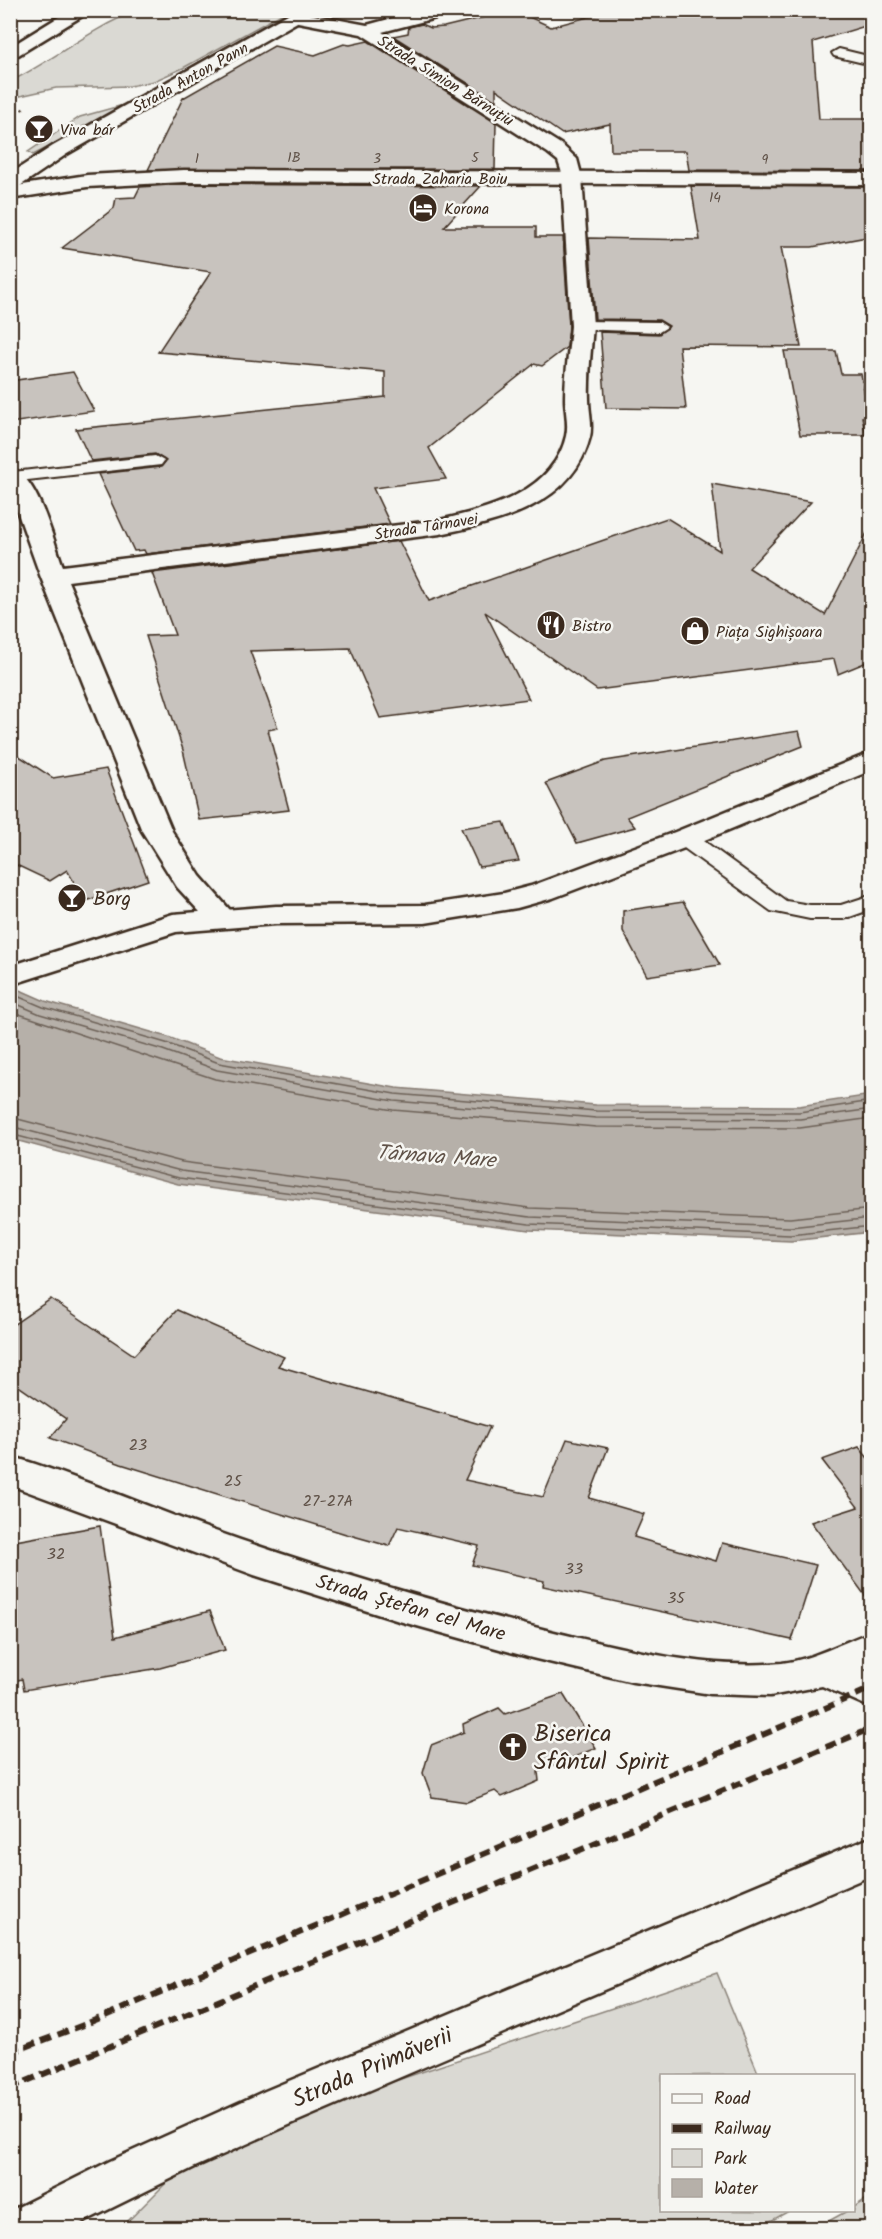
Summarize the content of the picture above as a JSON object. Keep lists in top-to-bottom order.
{
  "streets": {
    "main road": [
      "Strada Anton Pann",
      "Strada Simion Bărnuțiu",
      "Strada Zaharia Boiu",
      "Strada Târnavei",
      "Strada Ștefan cel Mare",
      "Strada Primăverii"
    ]
  },
  "crossings": [
    ["Strada Anton Pann", "Strada Simion Bărnuțiu"],
    ["Strada Simion Bărnuțiu", "Strada Zaharia Boiu"],
    ["Strada Simion Bărnuțiu", "Strada Târnavei"],
    ["Strada Zaharia Boiu", "Strada Târnavei"]
  ],
  "water": ["Târnava Mare"],
  "places": {
    "bar": ["Viva bár", "Borg"],
    "hotel": ["Korona"],
    "restaurant": ["Bistro"],
    "shop": ["Piața Sighișoara"],
    "church": ["Biserica Sfântul Spirit"]
  },
  "house_numbers": [
    "1B",
    "5",
    "1",
    "3",
    "9",
    "14",
    "23",
    "25",
    "27-27A",
    "32",
    "33",
    "35"
  ],
  "legend": [
    "Road",
    "Railway",
    "Park",
    "Water"
  ]
}
